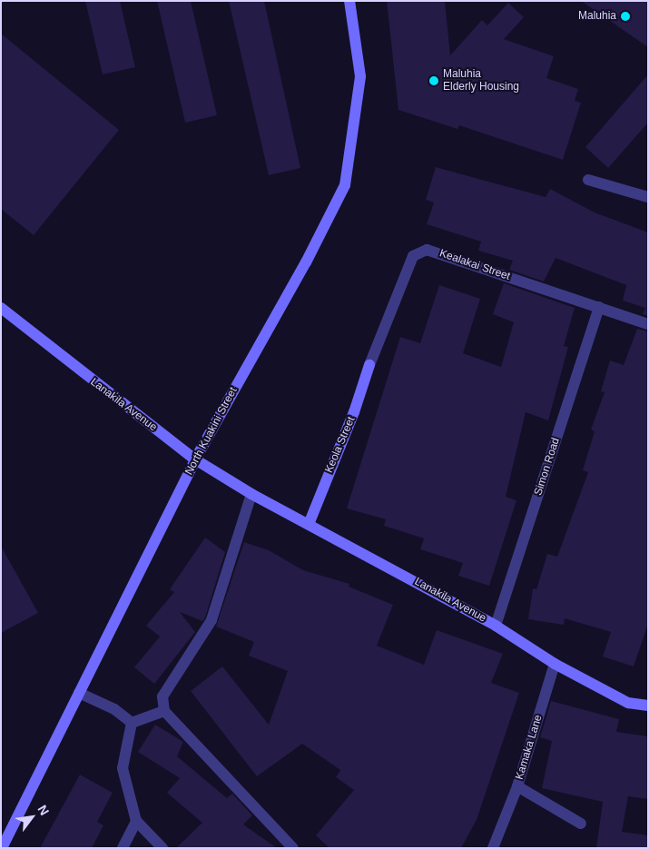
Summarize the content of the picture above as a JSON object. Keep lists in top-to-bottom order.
{
  "streets": {
    "street": [
      "Kealakai Street",
      "Lanakila Avenue",
      "North Kuakini Street",
      "Keola Street",
      "Simon Road",
      "Kamaka Lane"
    ]
  },
  "crossings": [
    ["Kealakai Street", "Keola Street"],
    ["Kealakai Street", "Simon Road"],
    ["Lanakila Avenue", "North Kuakini Street"],
    ["Lanakila Avenue", "Keola Street"],
    ["Lanakila Avenue", "Simon Road"],
    ["Lanakila Avenue", "Kamaka Lane"]
  ],
  "places": ["Maluhia", "Maluhia Elderly Housing"],
  "north": "top right"
}
